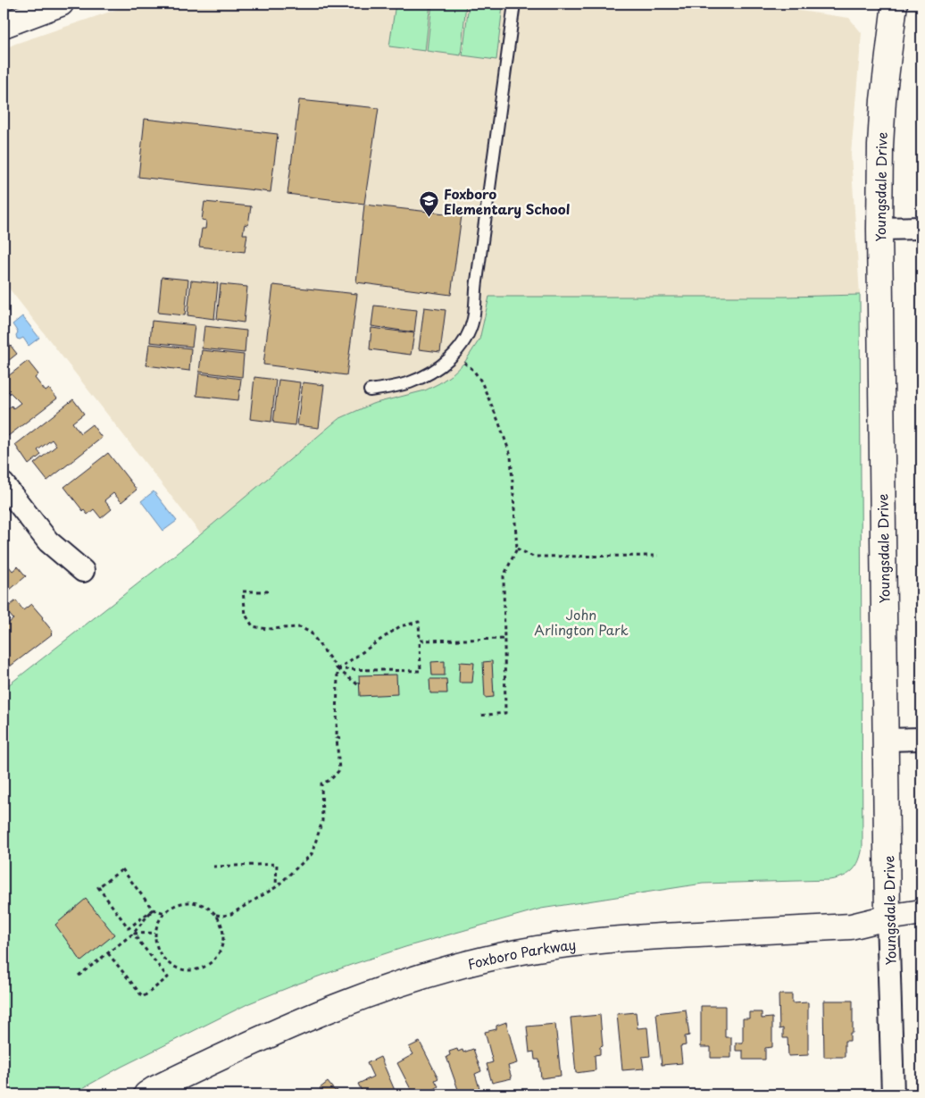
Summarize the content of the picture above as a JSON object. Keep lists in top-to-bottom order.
{
  "streets": {
    "street": ["Youngsdale Drive", "Foxboro Parkway"]
  },
  "crossings": [
    ["Youngsdale Drive", "Foxboro Parkway"]
  ],
  "parks": ["John Arlington Park"],
  "places": {
    "school or university": ["Foxboro Elementary School"]
  }
}
